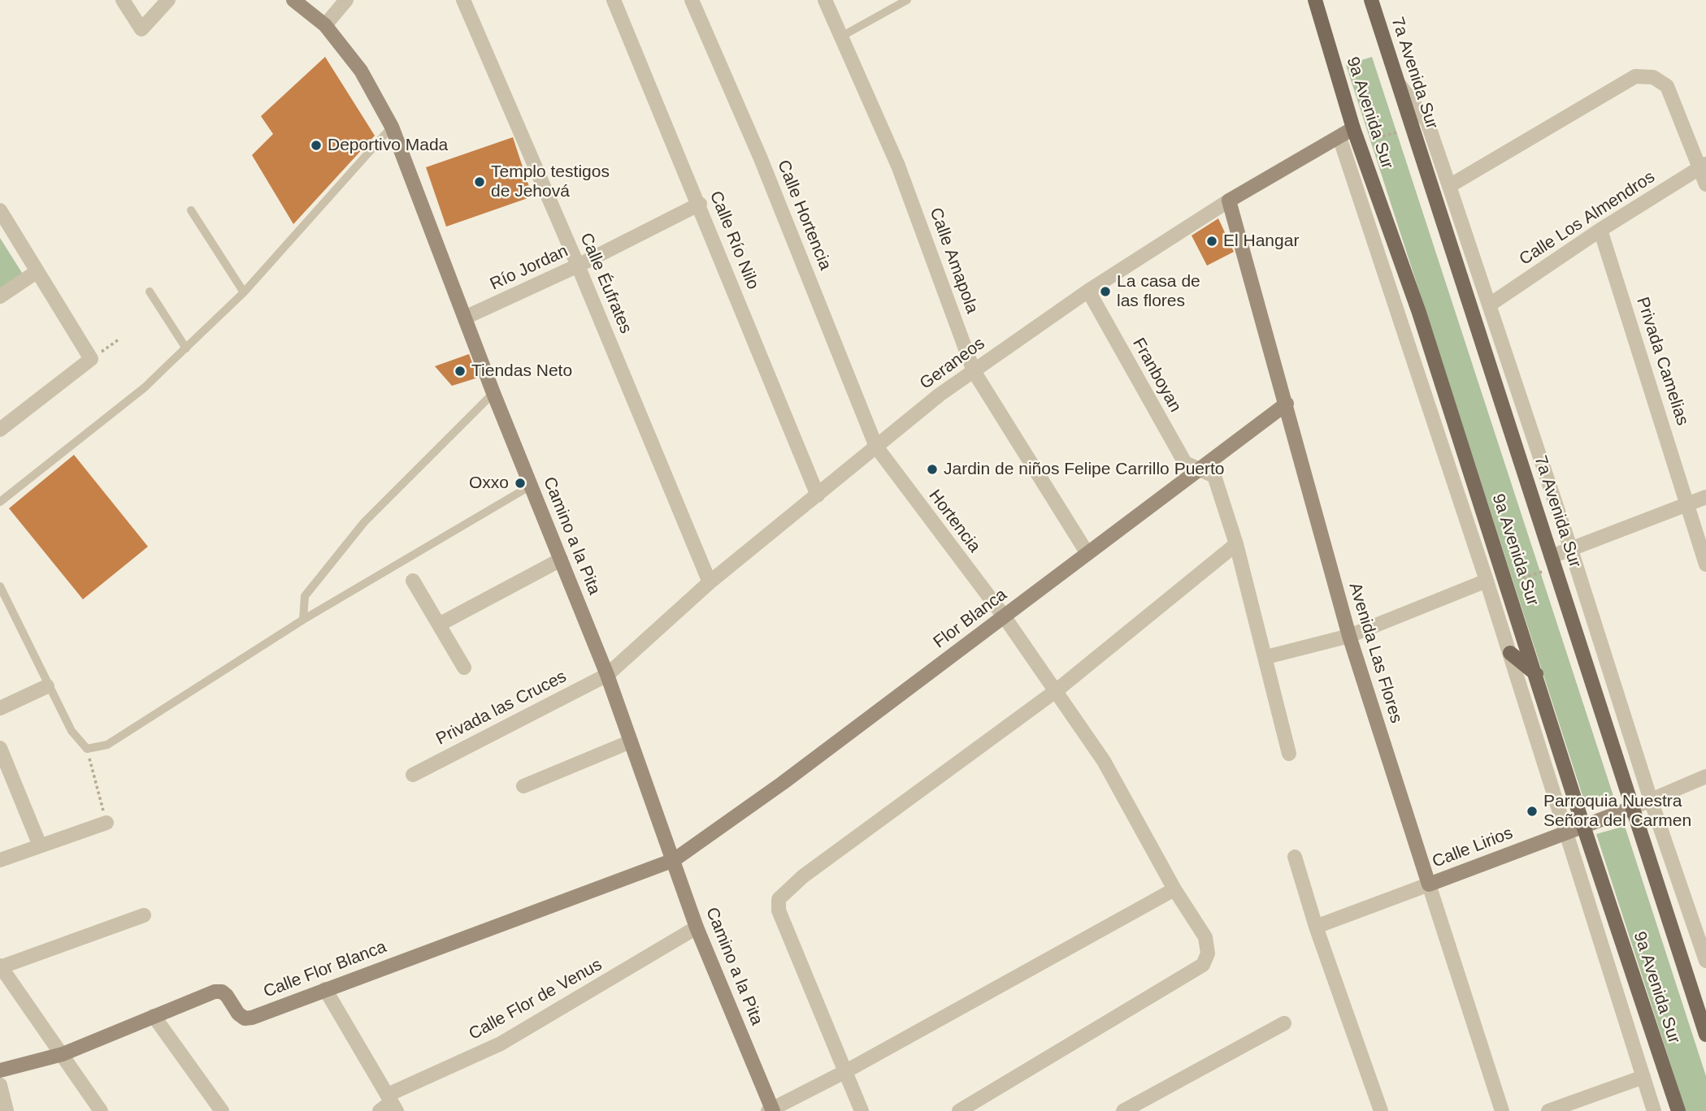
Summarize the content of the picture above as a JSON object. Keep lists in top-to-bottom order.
{
  "streets": {
    "main road": ["7a Avenida Sur", "9a Avenida Sur"],
    "street": [
      "Calle Hortencia",
      "Calle Los Almendros",
      "Calle Río Nilo",
      "Calle Amapola",
      "Río Jordan",
      "Calle Éufrates",
      "Privada Camelias",
      "Geraneos",
      "Franboyan",
      "Hortencia",
      "Camino a la Pita",
      "Flor Blanca",
      "Avenida Las Flores",
      "Privada las Cruces",
      "Calle Lirios",
      "Calle Flor Blanca",
      "Calle Flor de Venus"
    ]
  },
  "crossings": [
    ["7a Avenida Sur", "Calle Lirios"],
    ["9a Avenida Sur", "Geraneos"],
    ["9a Avenida Sur", "Calle Lirios"],
    ["Calle Hortencia", "Geraneos"],
    ["Calle Hortencia", "Hortencia"],
    ["Calle Los Almendros", "Privada Camelias"],
    ["Calle Río Nilo", "Río Jordan"],
    ["Calle Río Nilo", "Geraneos"],
    ["Calle Amapola", "Geraneos"],
    ["Calle Amapola", "Flor Blanca"],
    ["Río Jordan", "Calle Éufrates"],
    ["Río Jordan", "Camino a la Pita"],
    ["Calle Éufrates", "Geraneos"],
    ["Geraneos", "Franboyan"],
    ["Geraneos", "Hortencia"],
    ["Geraneos", "Camino a la Pita"],
    ["Geraneos", "Avenida Las Flores"],
    ["Geraneos", "Privada las Cruces"],
    ["Franboyan", "Flor Blanca"],
    ["Hortencia", "Flor Blanca"],
    ["Camino a la Pita", "Flor Blanca"],
    ["Camino a la Pita", "Privada las Cruces"],
    ["Camino a la Pita", "Calle Flor Blanca"],
    ["Camino a la Pita", "Calle Flor de Venus"],
    ["Flor Blanca", "Avenida Las Flores"],
    ["Flor Blanca", "Calle Flor Blanca"],
    ["Avenida Las Flores", "Calle Lirios"]
  ],
  "places": [
    "Deportivo Mada",
    "Templo testigos de Jehová",
    "El Hangar",
    "La casa de las flores",
    "Tiendas Neto",
    "Jardin de niños Felipe Carrillo Puerto",
    "Oxxo",
    "Parroquia Nuestra Señora del Carmen"
  ]
}
